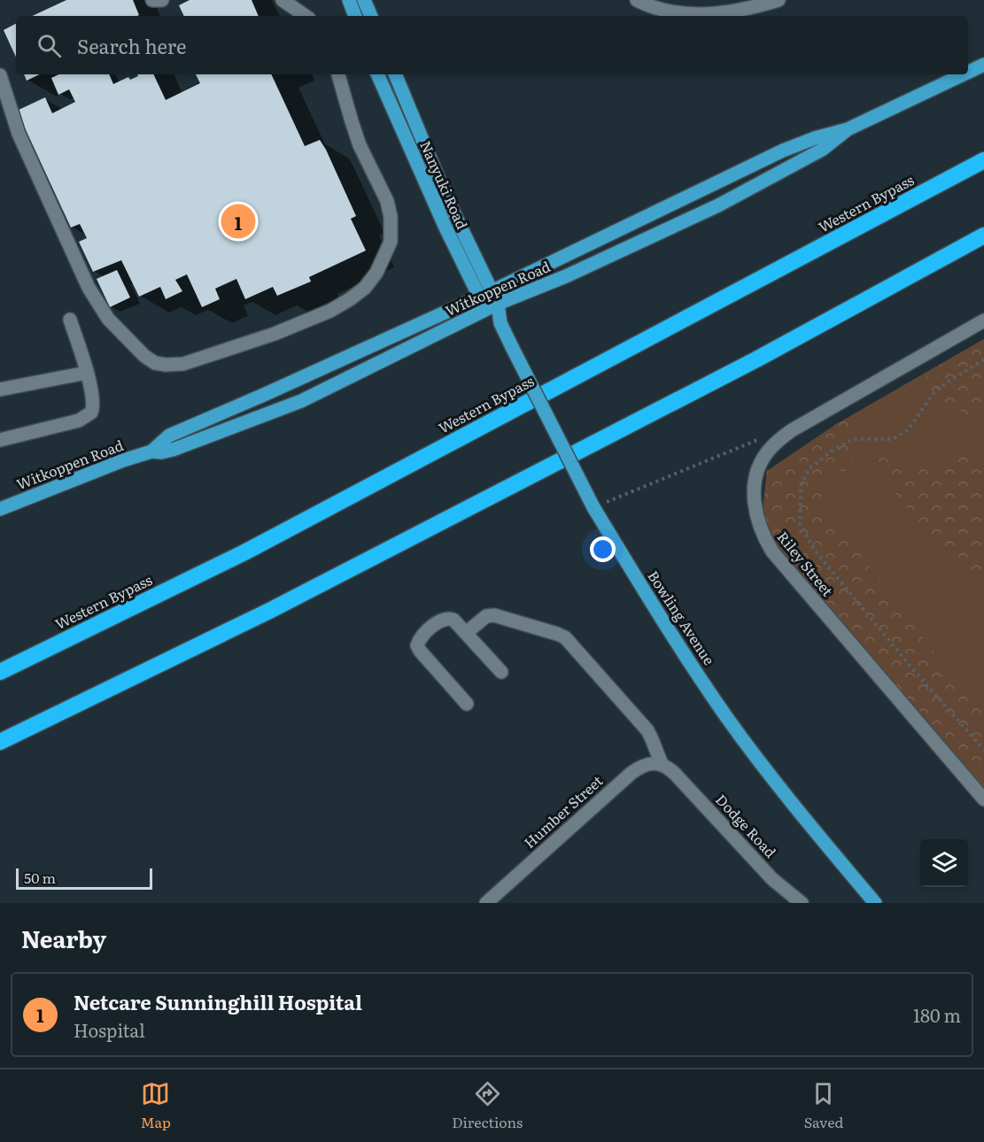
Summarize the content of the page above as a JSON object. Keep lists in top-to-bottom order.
{
  "streets": {
    "highway": ["Western Bypass"],
    "main road": ["Nanyuki Road", "Witkoppen Road", "Bowling Avenue"],
    "street": ["Riley Street", "Humber Street", "Dodge Road"]
  },
  "crossings": [
    ["Nanyuki Road", "Witkoppen Road"],
    ["Nanyuki Road", "Bowling Avenue"],
    ["Witkoppen Road", "Bowling Avenue"],
    ["Humber Street", "Dodge Road"]
  ],
  "scale_bar": "50 m",
  "page": {
    "search": "Search here",
    "pins": "1",
    "scale": "50 m",
    "heading": "Nearby",
    "list": [
      {
        "mark": "1",
        "name": "Netcare Sunninghill Hospital",
        "note": "Hospital",
        "value": "180 m"
      }
    ],
    "nav": ["Map", "Directions", "Saved"]
  }
}
